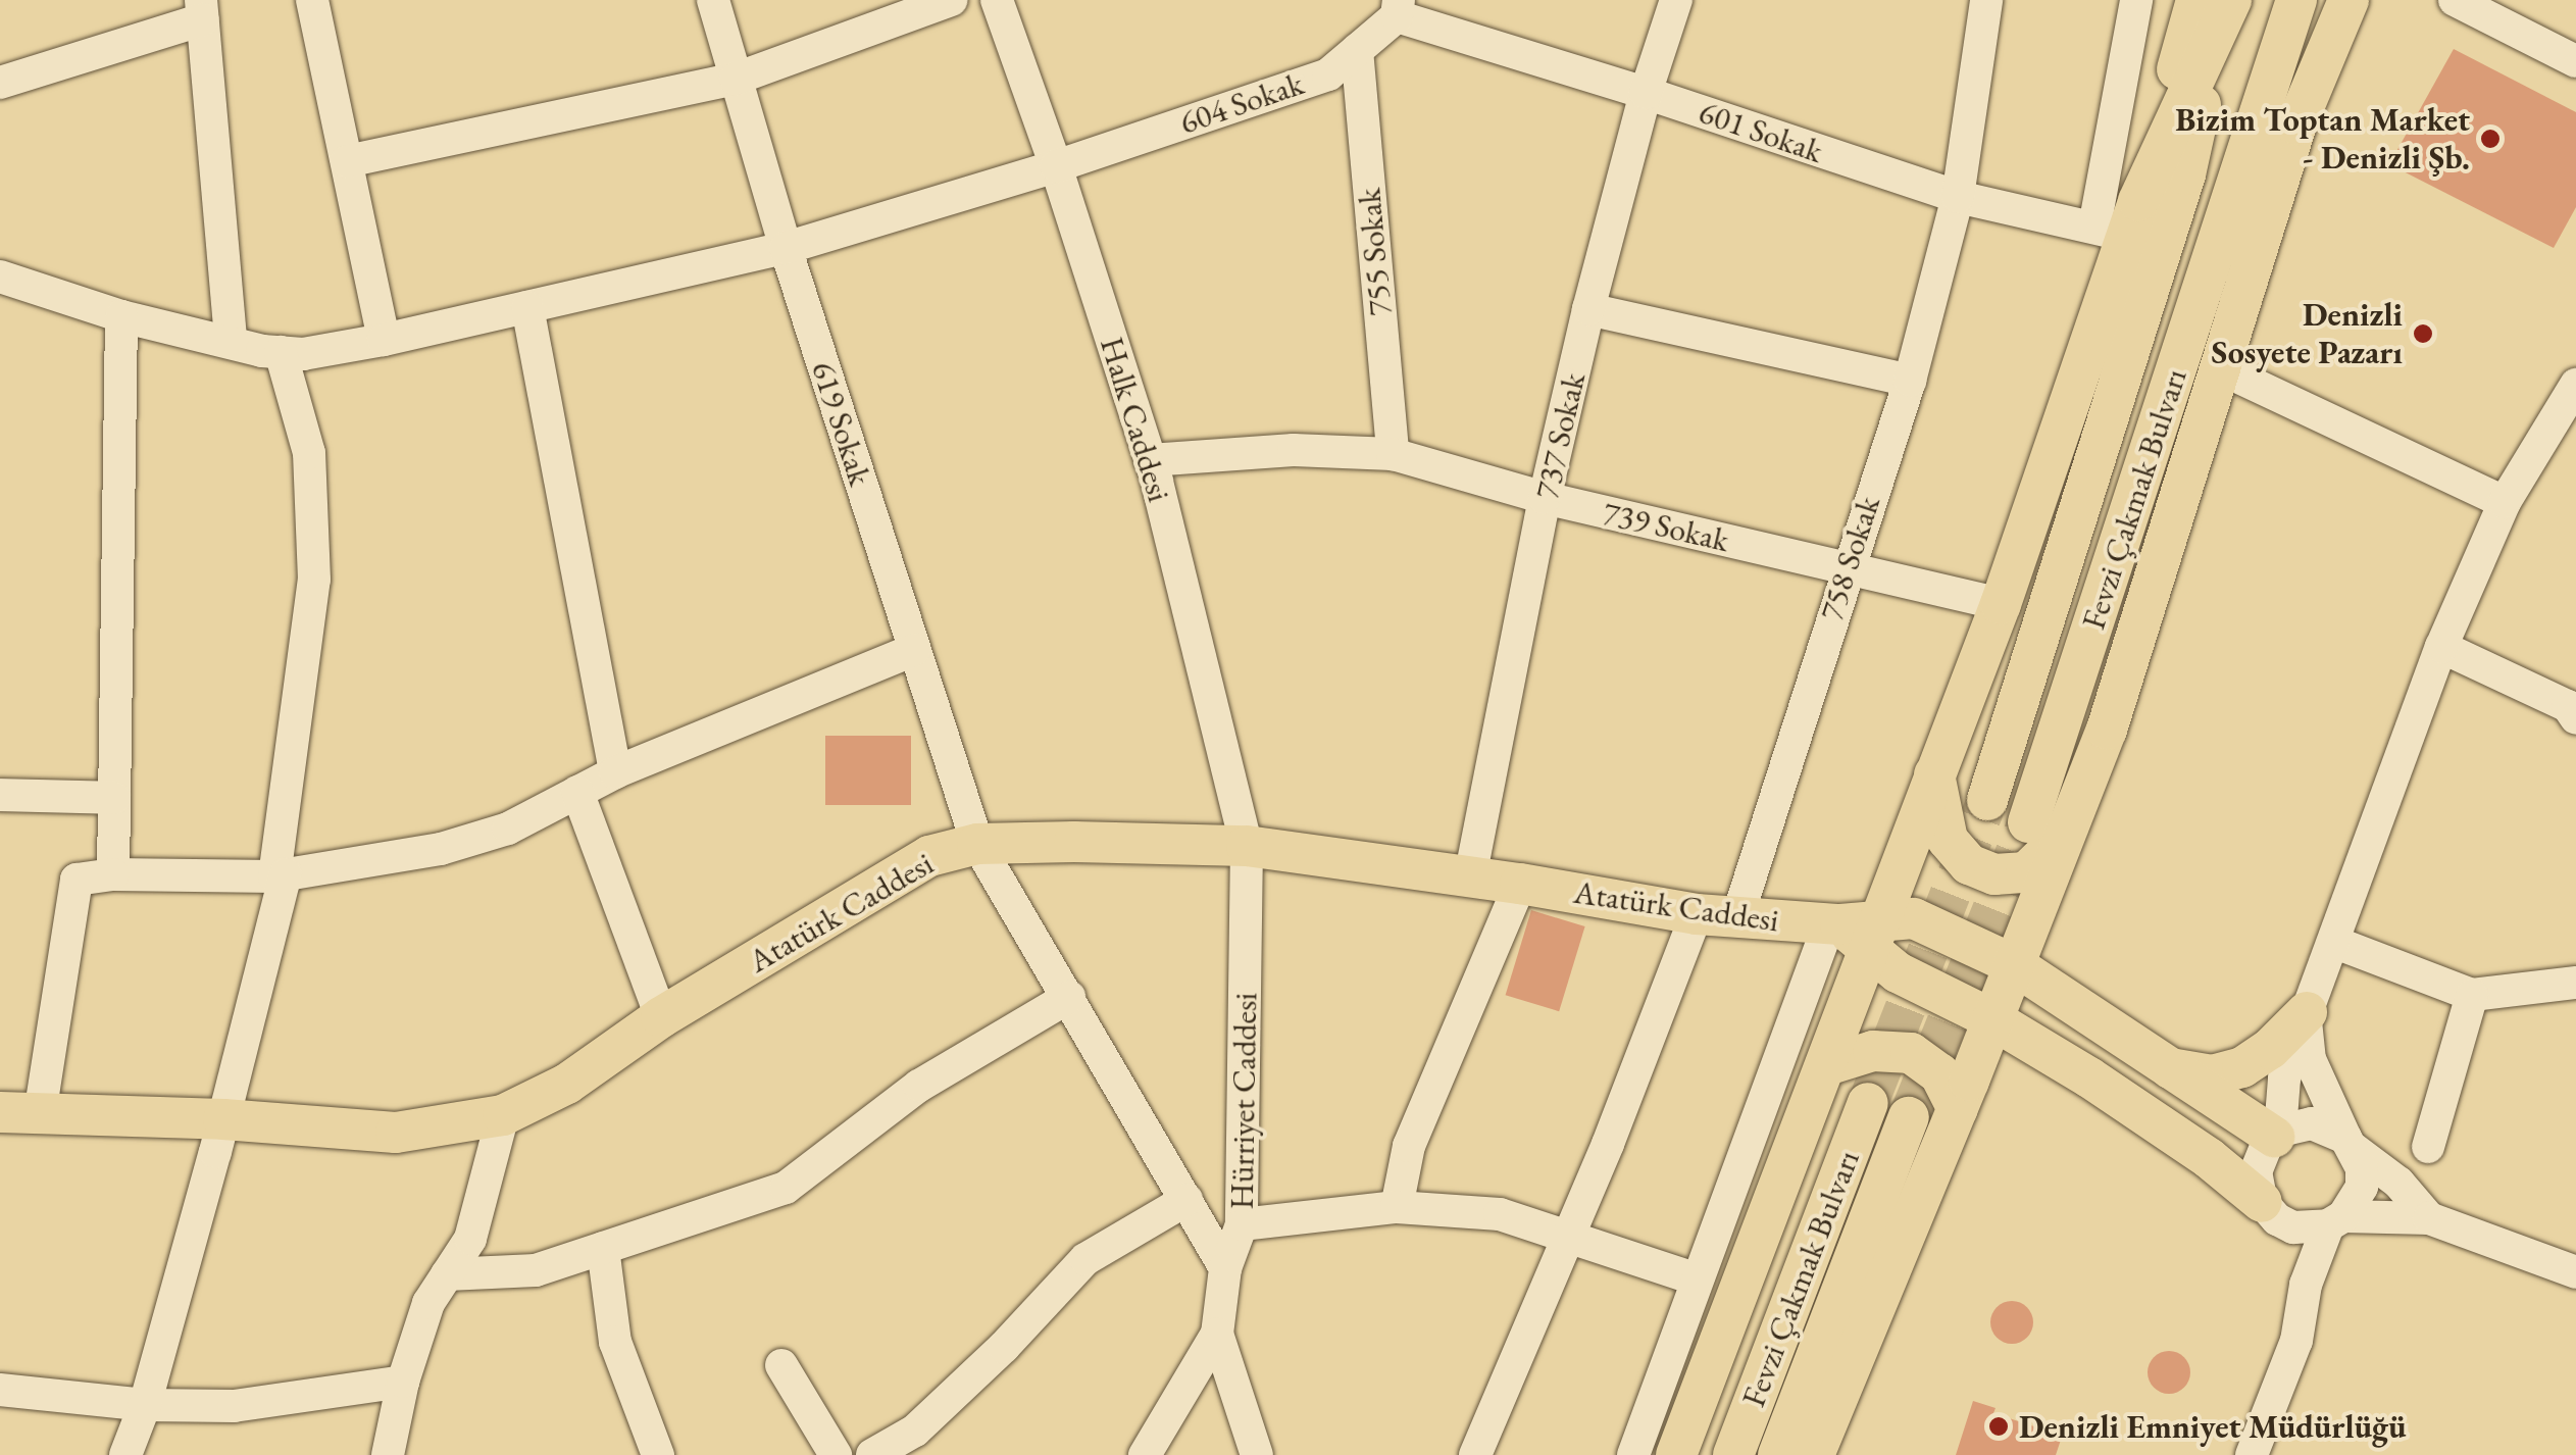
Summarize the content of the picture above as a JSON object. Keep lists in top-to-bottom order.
{
  "streets": {
    "main road": ["Fevzi Çakmak Bulvarı", "Atatürk Caddesi"],
    "street": [
      "604 Sokak",
      "601 Sokak",
      "755 Sokak",
      "Halk Caddesi",
      "619 Sokak",
      "737 Sokak",
      "739 Sokak",
      "758 Sokak",
      "Hürriyet Caddesi"
    ]
  },
  "crossings": [
    ["604 Sokak", "601 Sokak"],
    ["604 Sokak", "755 Sokak"],
    ["604 Sokak", "Halk Caddesi"],
    ["604 Sokak", "619 Sokak"],
    ["601 Sokak", "737 Sokak"],
    ["601 Sokak", "758 Sokak"],
    ["755 Sokak", "739 Sokak"],
    ["Halk Caddesi", "739 Sokak"],
    ["Halk Caddesi", "Atatürk Caddesi"],
    ["Halk Caddesi", "Hürriyet Caddesi"],
    ["619 Sokak", "Atatürk Caddesi"],
    ["619 Sokak", "Hürriyet Caddesi"],
    ["737 Sokak", "739 Sokak"],
    ["737 Sokak", "Atatürk Caddesi"],
    ["739 Sokak", "758 Sokak"],
    ["758 Sokak", "Atatürk Caddesi"],
    ["Atatürk Caddesi", "Hürriyet Caddesi"]
  ],
  "places": ["Bizim Toptan Market - Denizli Şb.", "Denizli Sosyete Pazarı", "Denizli Emniyet Müdürlüğü"]
}
